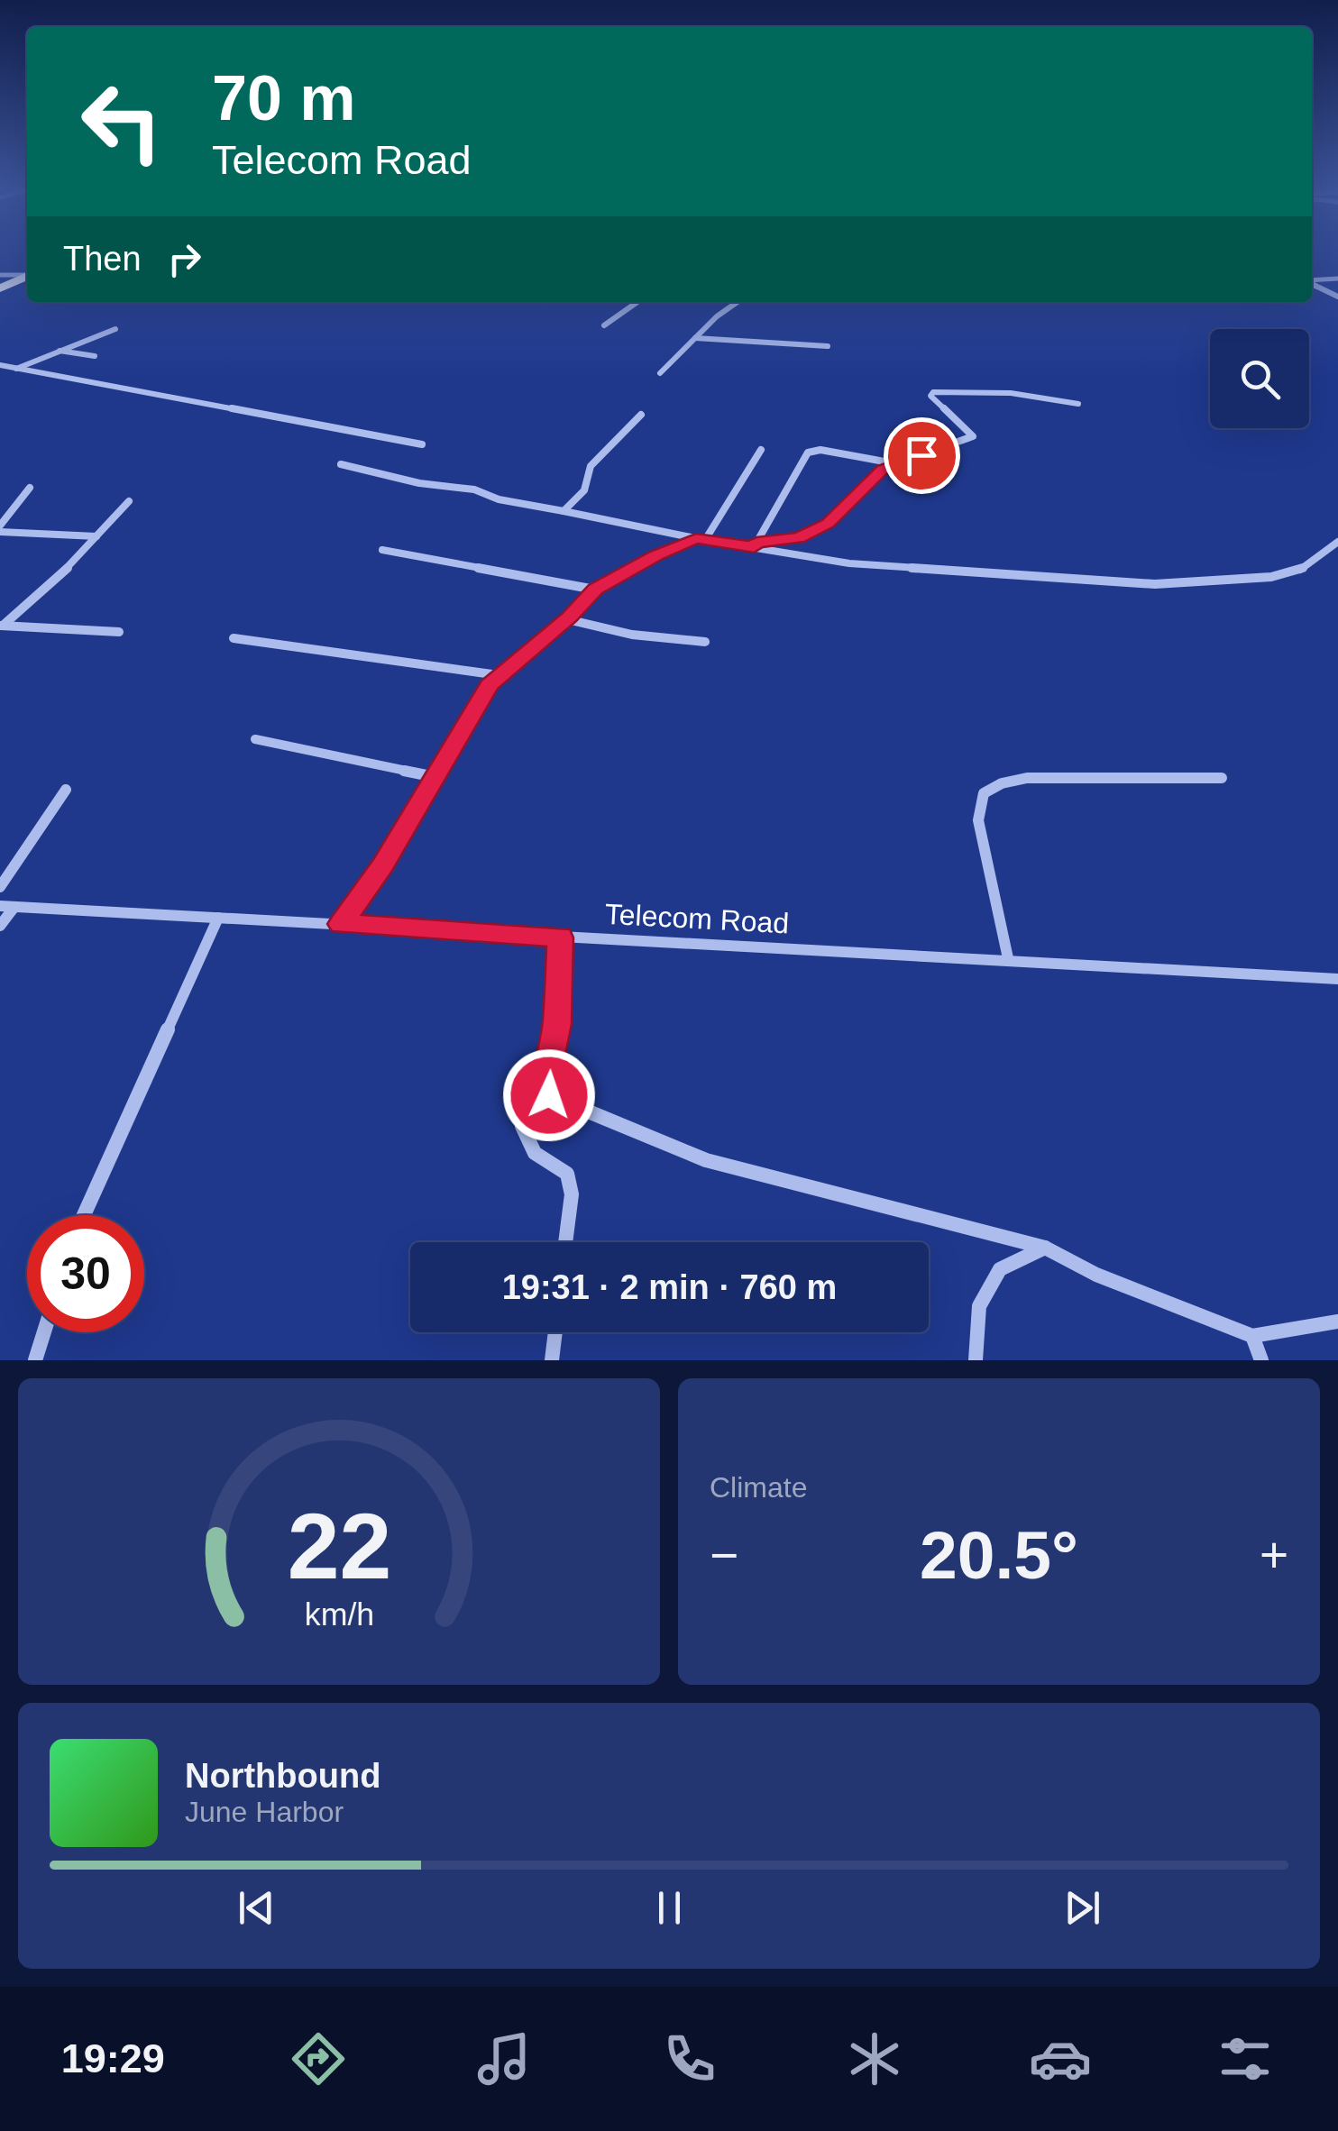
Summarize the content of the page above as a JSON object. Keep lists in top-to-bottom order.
{
  "streets": {
    "street": ["Telecom Road"]
  },
  "page": {
    "turn": ["70 m", "Telecom Road"],
    "then": "Then",
    "limit": "30",
    "trip": "19:31 · 2 min · 760 m",
    "tile": "Climate",
    "heat": ["−", "20.5°", "+"],
    "song": ["Northbound", "June Harbor"],
    "tabs": "19:29",
    "gauge": ["22", "km/h"]
  }
}
